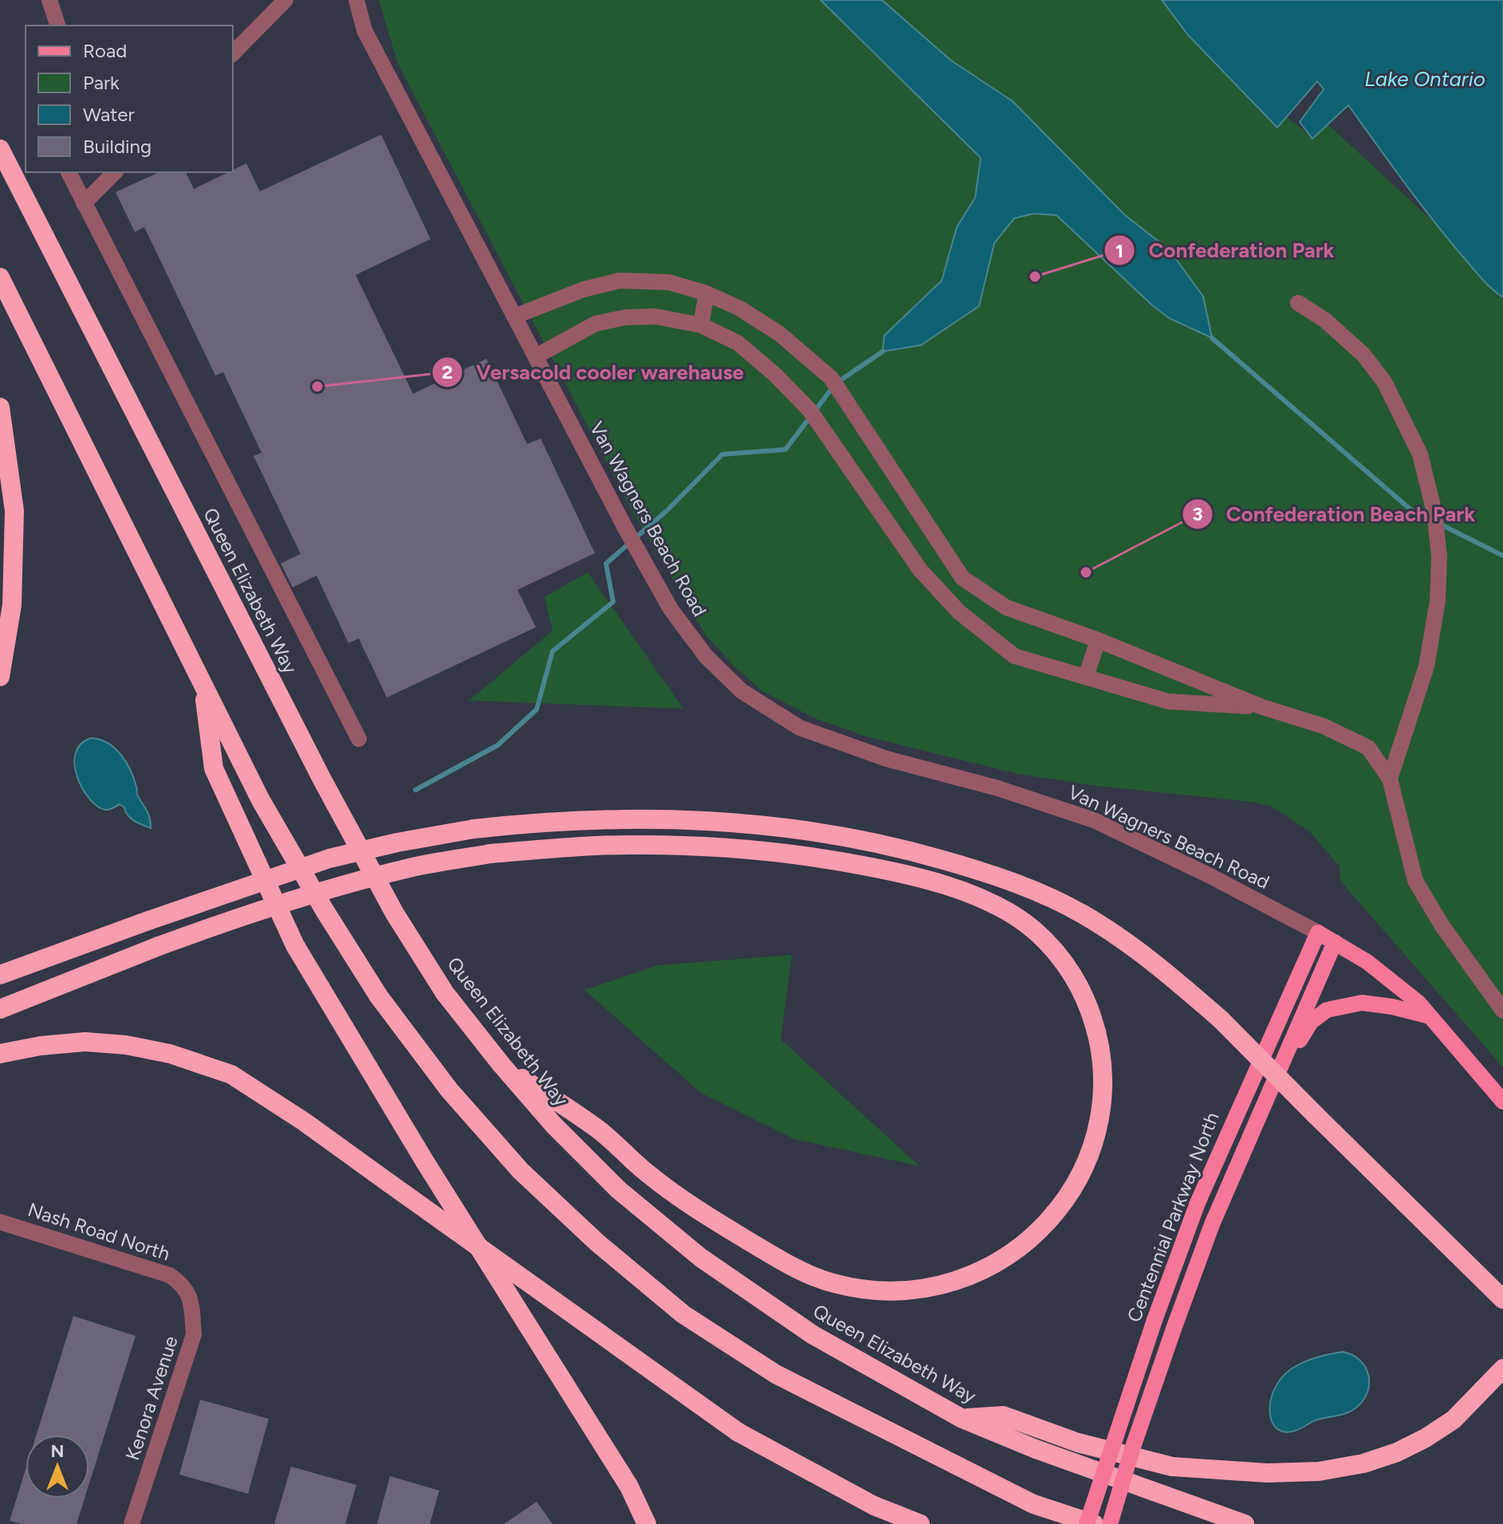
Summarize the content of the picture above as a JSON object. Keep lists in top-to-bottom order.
{
  "streets": {
    "highway": ["Queen Elizabeth Way"],
    "main road": ["Centennial Parkway North"],
    "street": ["Van Wagners Beach Road", "Nash Road North", "Kenora Avenue"]
  },
  "crossings": [
    ["Van Wagners Beach Road", "Centennial Parkway North"],
    ["Nash Road North", "Kenora Avenue"]
  ],
  "water": ["Lake Ontario"],
  "places": ["Confederation Park", "Versacold cooler warehause", "Confederation Beach Park"],
  "legend": [
    "Road",
    "Park",
    "Water",
    "Building"
  ],
  "north": "top"
}
